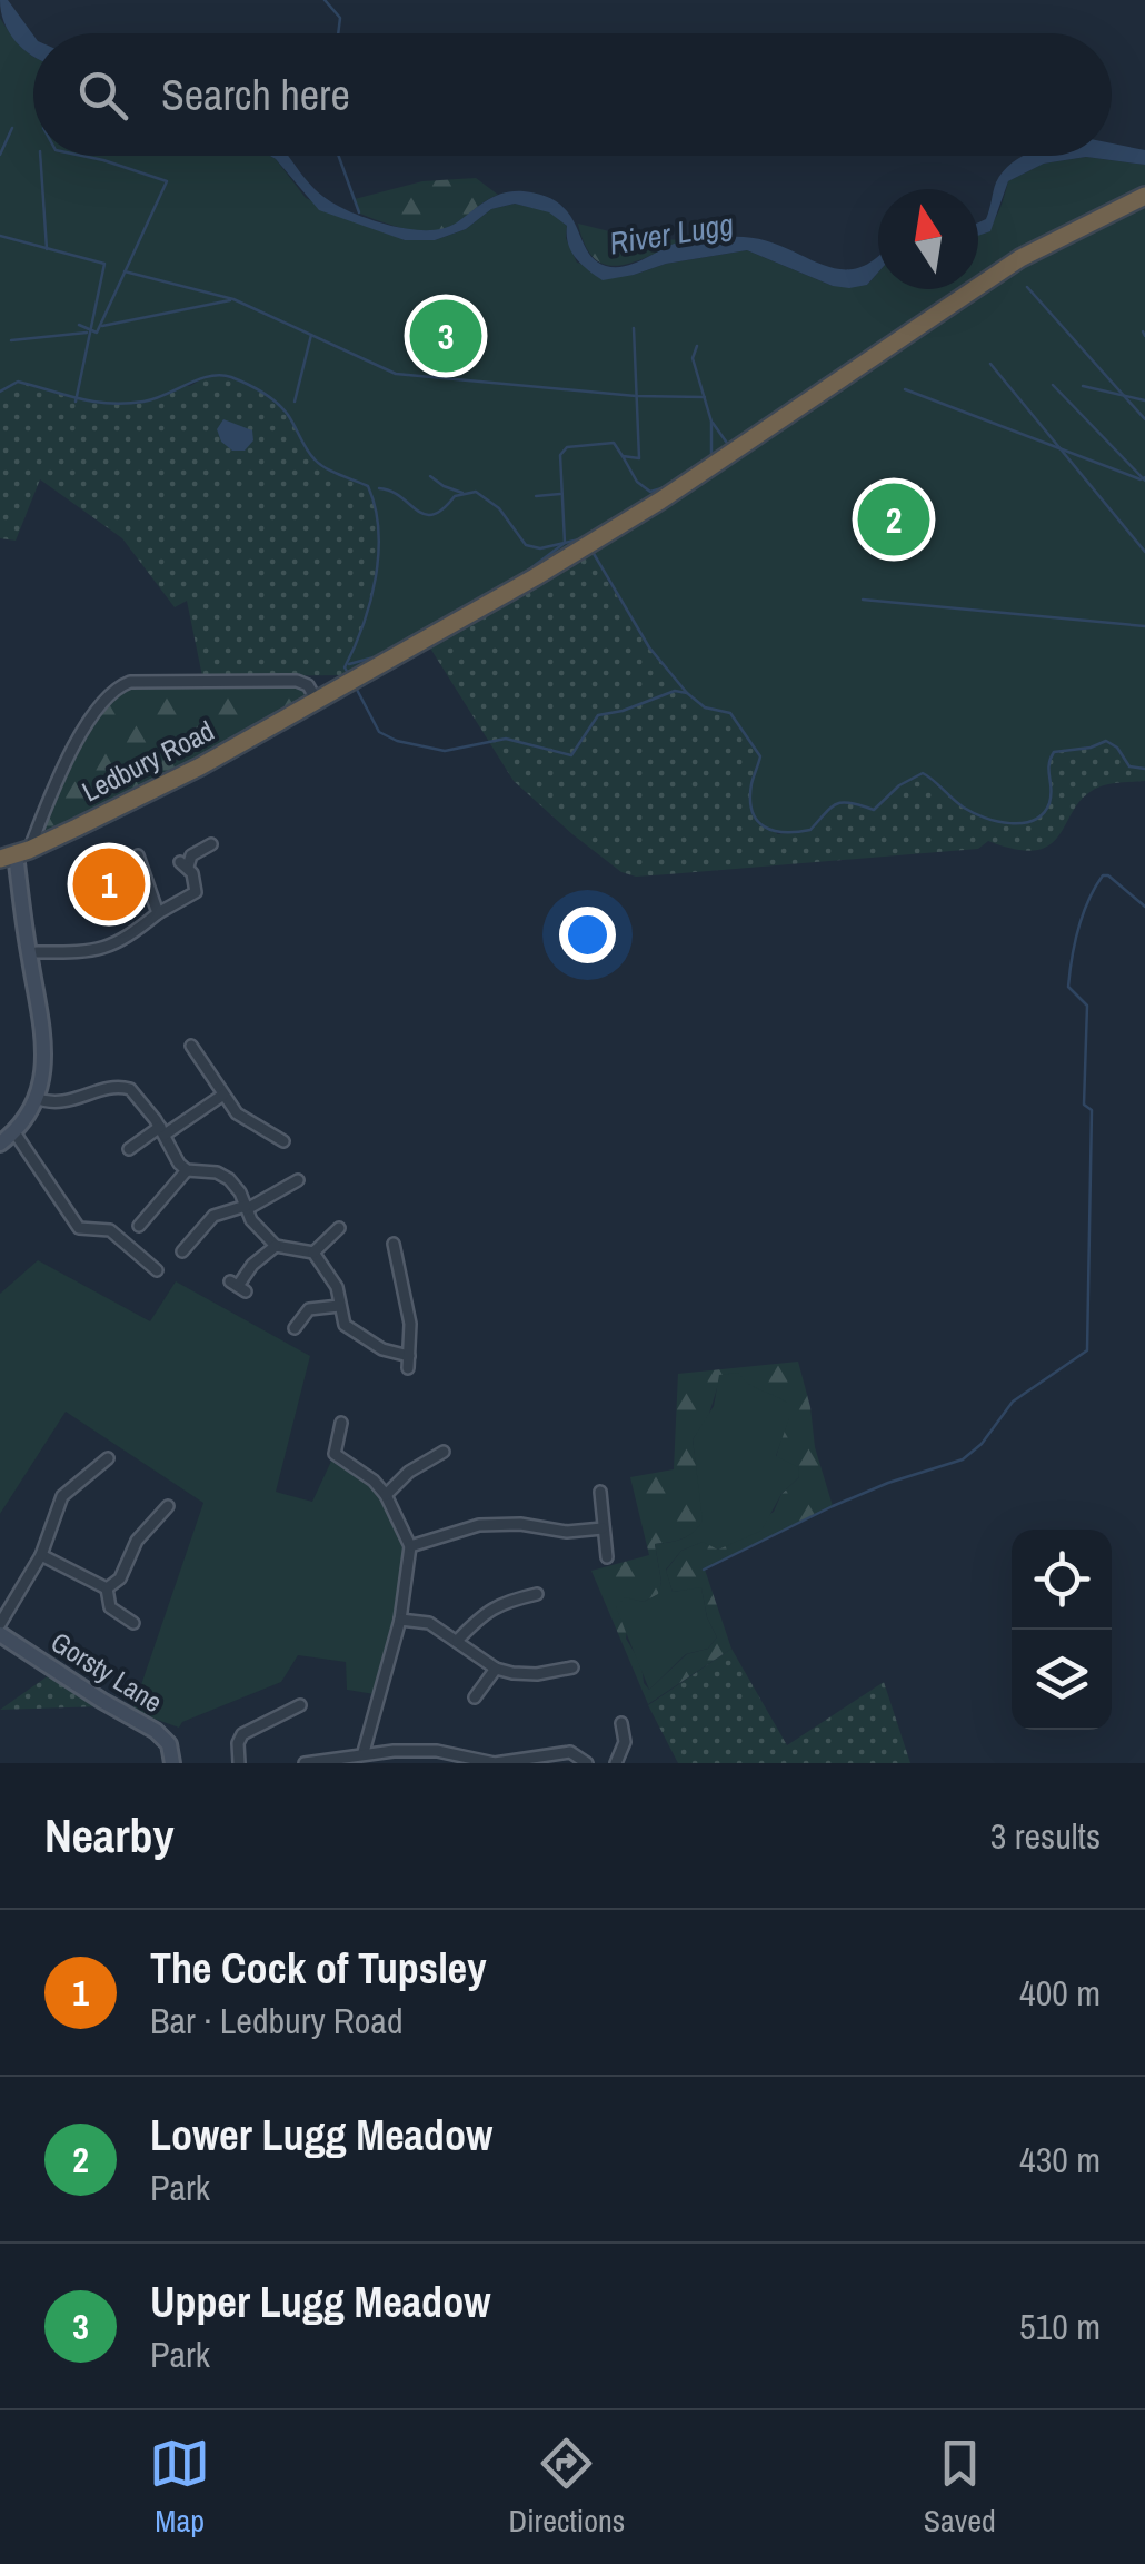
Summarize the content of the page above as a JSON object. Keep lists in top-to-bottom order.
{
  "streets": {
    "highway": ["Ledbury Road"],
    "street": ["Gorsty Lane"]
  },
  "water": ["River Lugg"],
  "north": "top",
  "page": {
    "search": "Search here",
    "pins": ["3", "2", "1"],
    "heading": ["Nearby", "3 results"],
    "list": [
      {
        "mark": "1",
        "name": "The Cock of Tupsley",
        "note": "Bar · Ledbury Road",
        "value": "400 m"
      },
      {
        "mark": "2",
        "name": "Lower Lugg Meadow",
        "note": "Park",
        "value": "430 m"
      },
      {
        "mark": "3",
        "name": "Upper Lugg Meadow",
        "note": "Park",
        "value": "510 m"
      }
    ],
    "nav": ["Map", "Directions", "Saved"]
  }
}
